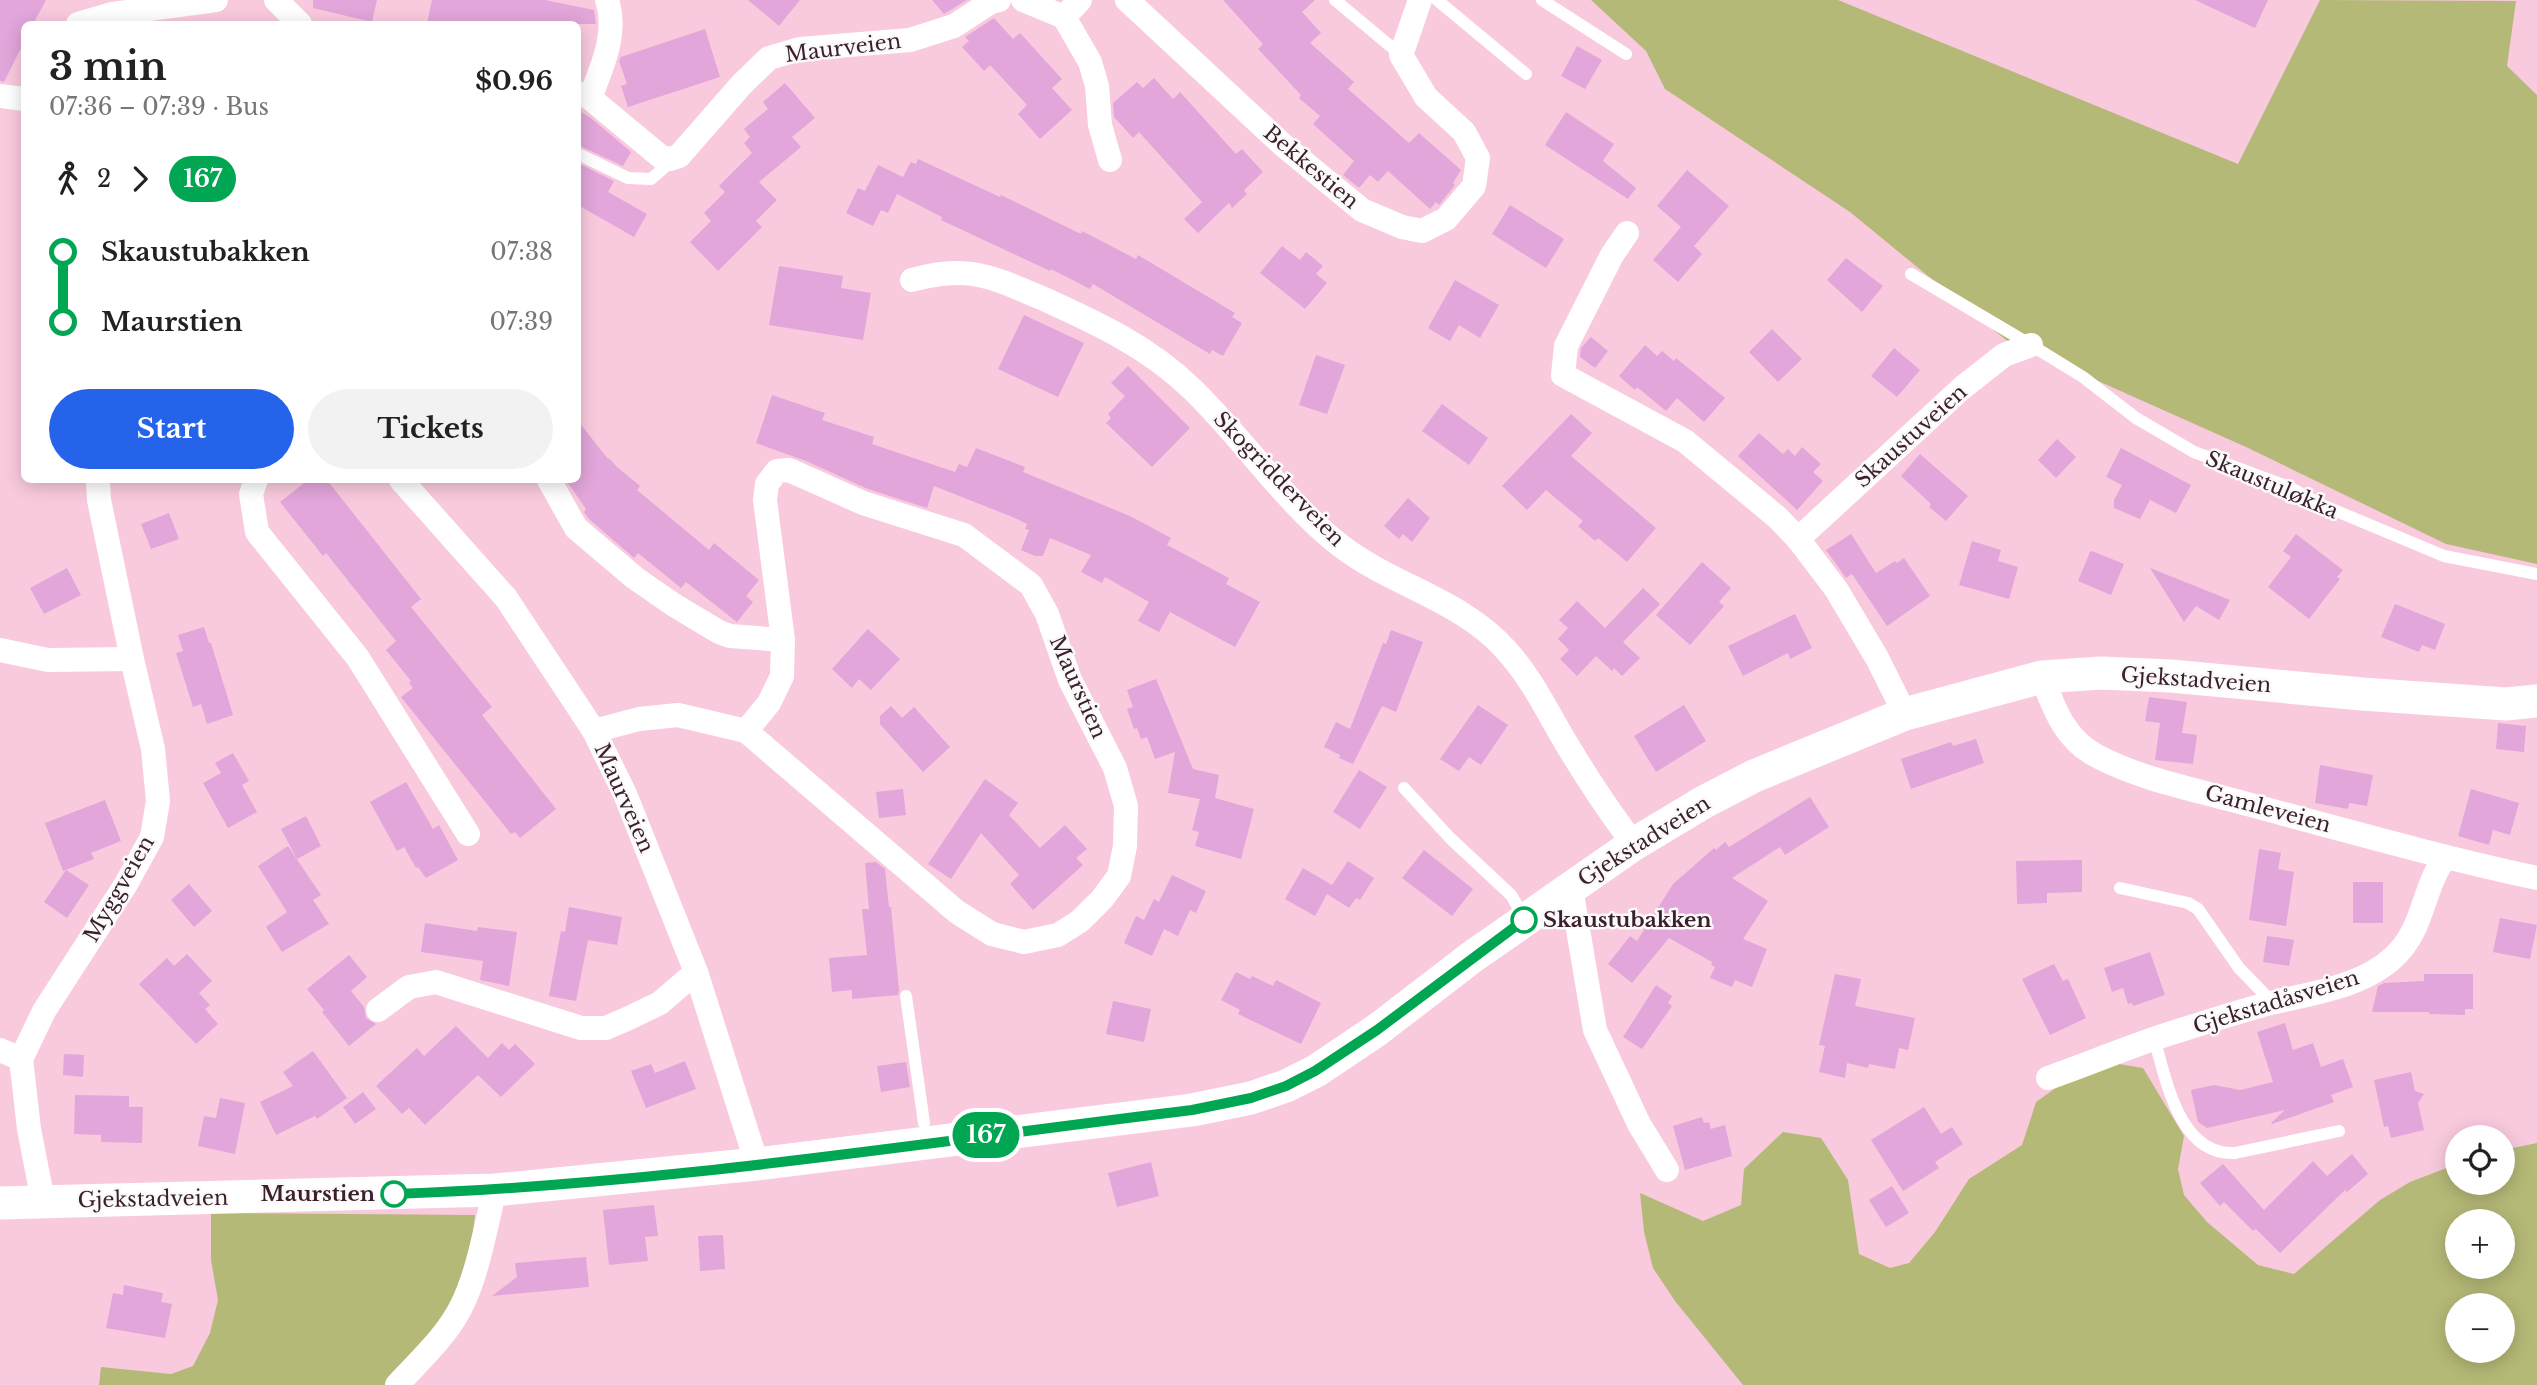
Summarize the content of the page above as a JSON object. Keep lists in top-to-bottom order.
{
  "streets": {
    "street": [
      "Maurveien",
      "Bekkestien",
      "Skaustuveien",
      "Skogridderveien",
      "Gjekstadveien",
      "Maurstien",
      "Gamleveien",
      "Myggveien",
      "Gjekstadåsveien"
    ],
    "lane": ["Skaustuløkka"]
  },
  "crossings": [
    ["Maurveien", "Gjekstadveien"],
    ["Maurveien", "Maurstien"],
    ["Skaustuveien", "Skaustuløkka"],
    ["Skogridderveien", "Gjekstadveien"],
    ["Gjekstadveien", "Gamleveien"],
    ["Gjekstadveien", "Myggveien"],
    ["Gamleveien", "Gjekstadåsveien"]
  ],
  "places": ["Skaustubakken", "Maurstien"],
  "lines": ["bus line 167"],
  "page": {
    "on_map": "167",
    "heading": ["3 min", "07:36 – 07:39 · Bus", "$0.96"],
    "legs": ["2", "167"],
    "list": [
      {
        "name": "Skaustubakken",
        "value": "07:38"
      },
      {
        "name": "Maurstien",
        "value": "07:39"
      }
    ],
    "buttons": ["Start", "Tickets"],
    "map_buttons": ["+", "−"]
  }
}
